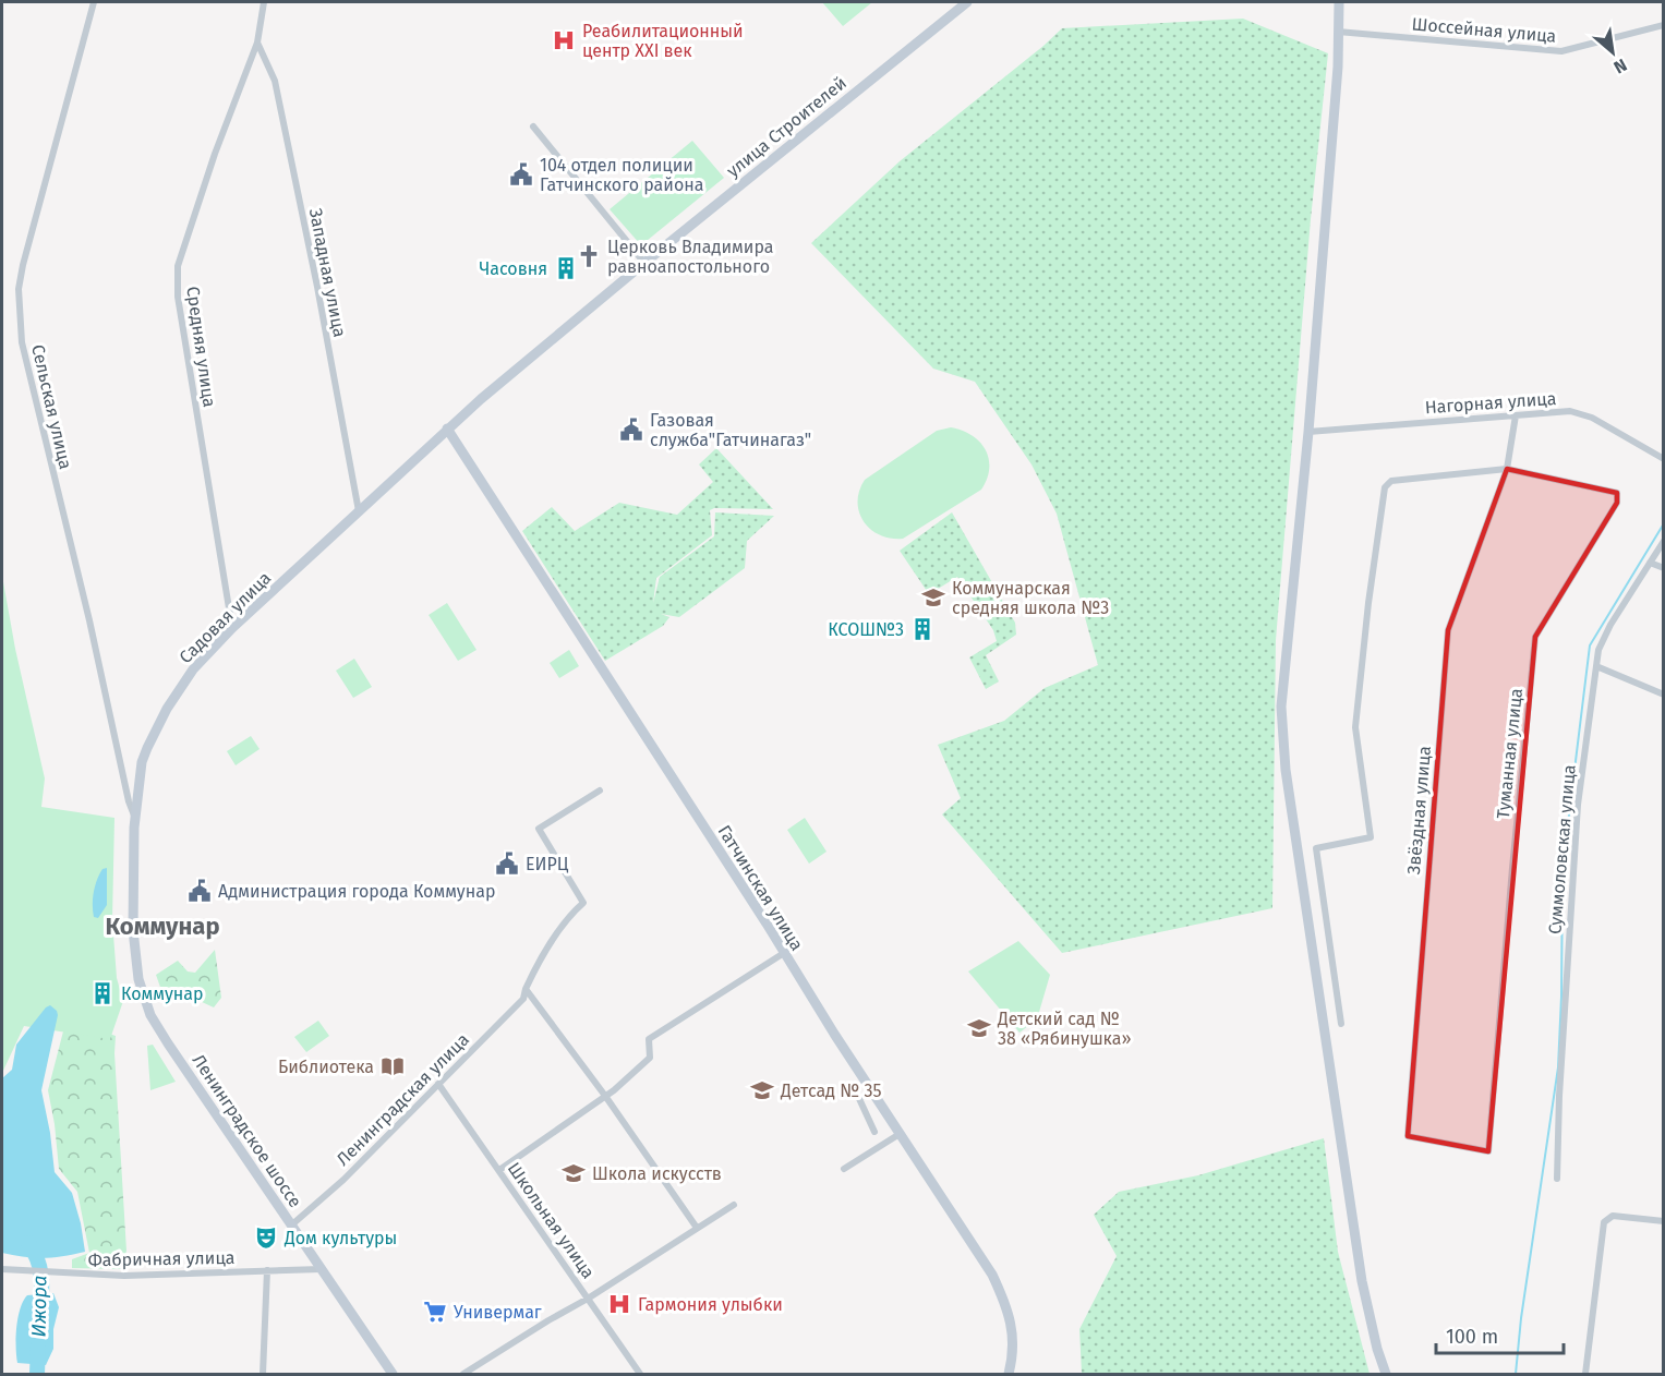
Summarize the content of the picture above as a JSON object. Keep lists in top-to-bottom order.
{
  "streets": {
    "main road": [
      "улица Строителей",
      "Садовая улица",
      "Гатчинская улица",
      "Ленинградское шоссе"
    ],
    "street": [
      "Шоссейная улица",
      "Западная улица",
      "Средняя улица",
      "Нагорная улица",
      "Сельская улица",
      "Туманная улица",
      "Звёздная улица",
      "Суммоловская улица",
      "Ленинградская улица",
      "Школьная улица",
      "Фабричная улица"
    ]
  },
  "crossings": [
    ["улица Строителей", "Садовая улица"],
    ["улица Строителей", "Гатчинская улица"],
    ["Западная улица", "Средняя улица"],
    ["Западная улица", "Садовая улица"],
    ["Средняя улица", "Садовая улица"],
    ["Нагорная улица", "Звёздная улица"],
    ["Сельская улица", "Садовая улица"],
    ["Садовая улица", "Гатчинская улица"],
    ["Садовая улица", "Ленинградское шоссе"],
    ["Туманная улица", "Звёздная улица"],
    ["Ленинградская улица", "Ленинградское шоссе"],
    ["Ленинградская улица", "Школьная улица"],
    ["Ленинградское шоссе", "Фабричная улица"]
  ],
  "districts": ["Коммунар"],
  "water": ["Ижора"],
  "places": {
    "hospital": ["Реабилитационный центр ХХI век", "Гармония улыбки"],
    "public building": [
      "104 отдел полиции Гатчинского района",
      "Газовая служба\"Гатчинагаз\"",
      "ЕИРЦ",
      "Администрация города Коммунар"
    ],
    "church": ["Церковь Владимира равноапостольного"],
    "building": ["Часовня", "КСОШ№3", "Коммунар"],
    "school or university": [
      "Коммунарская средняя школа №3",
      "Детский сад № 38 «Рябинушка»",
      "Детсад № 35",
      "Школа искусств"
    ],
    "library": ["Библиотека"],
    "theatre": ["Дом культуры"],
    "supermarket": ["Универмаг"]
  },
  "scale_bar": "100 m",
  "north": "bottom right"
}
